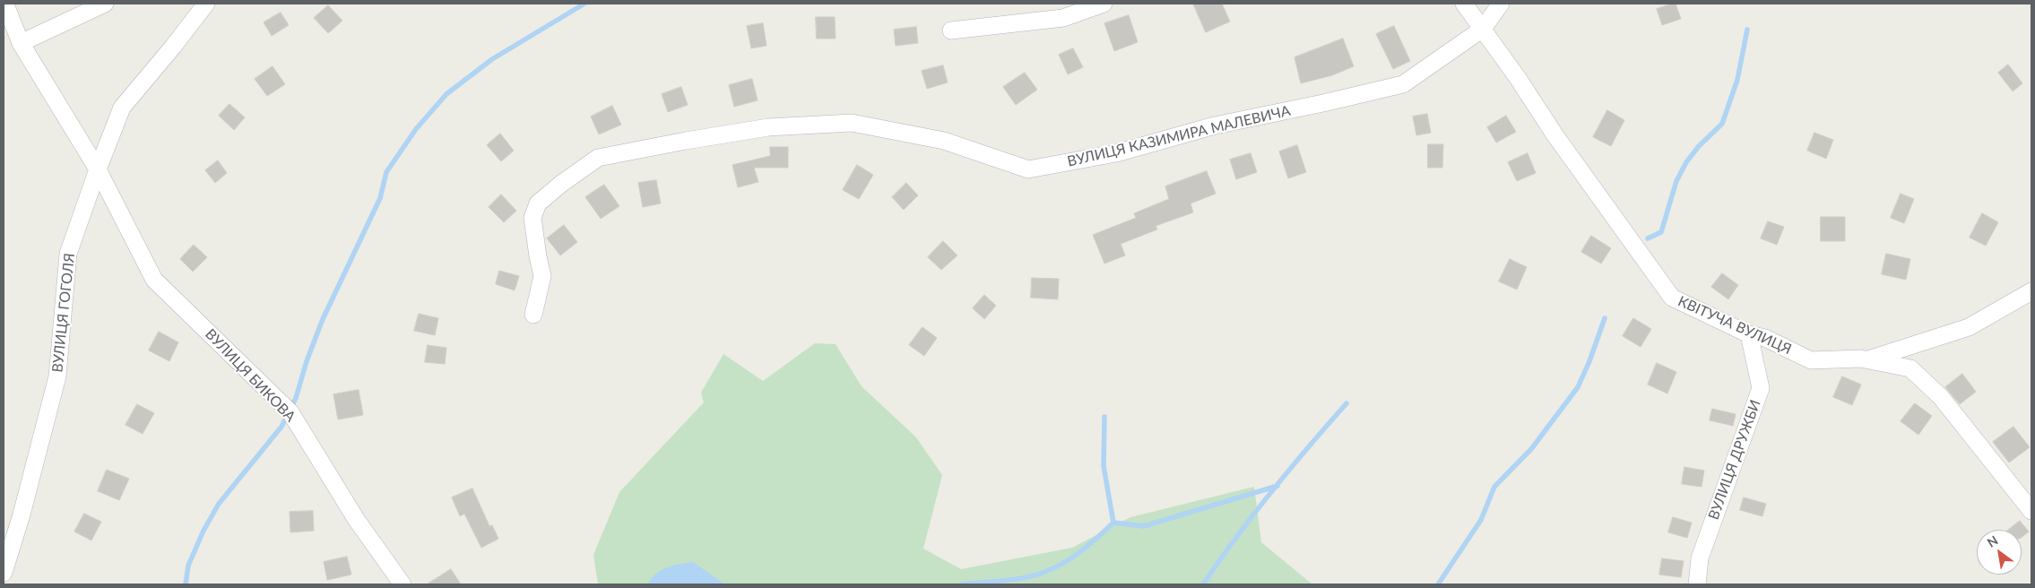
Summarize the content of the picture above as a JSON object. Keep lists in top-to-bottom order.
{
  "streets": {
    "street": [
      "ВУЛИЦЯ КАЗИМИРА МАЛЕВИЧА",
      "ВУЛИЦЯ ГОГОЛЯ",
      "КВІТУЧА ВУЛИЦЯ",
      "ВУЛИЦЯ БИКОВА",
      "ВУЛИЦЯ ДРУЖБИ"
    ]
  },
  "crossings": [
    ["ВУЛИЦЯ КАЗИМИРА МАЛЕВИЧА", "КВІТУЧА ВУЛИЦЯ"],
    ["ВУЛИЦЯ ГОГОЛЯ", "ВУЛИЦЯ БИКОВА"],
    ["КВІТУЧА ВУЛИЦЯ", "ВУЛИЦЯ ДРУЖБИ"]
  ],
  "north": "top left"
}
